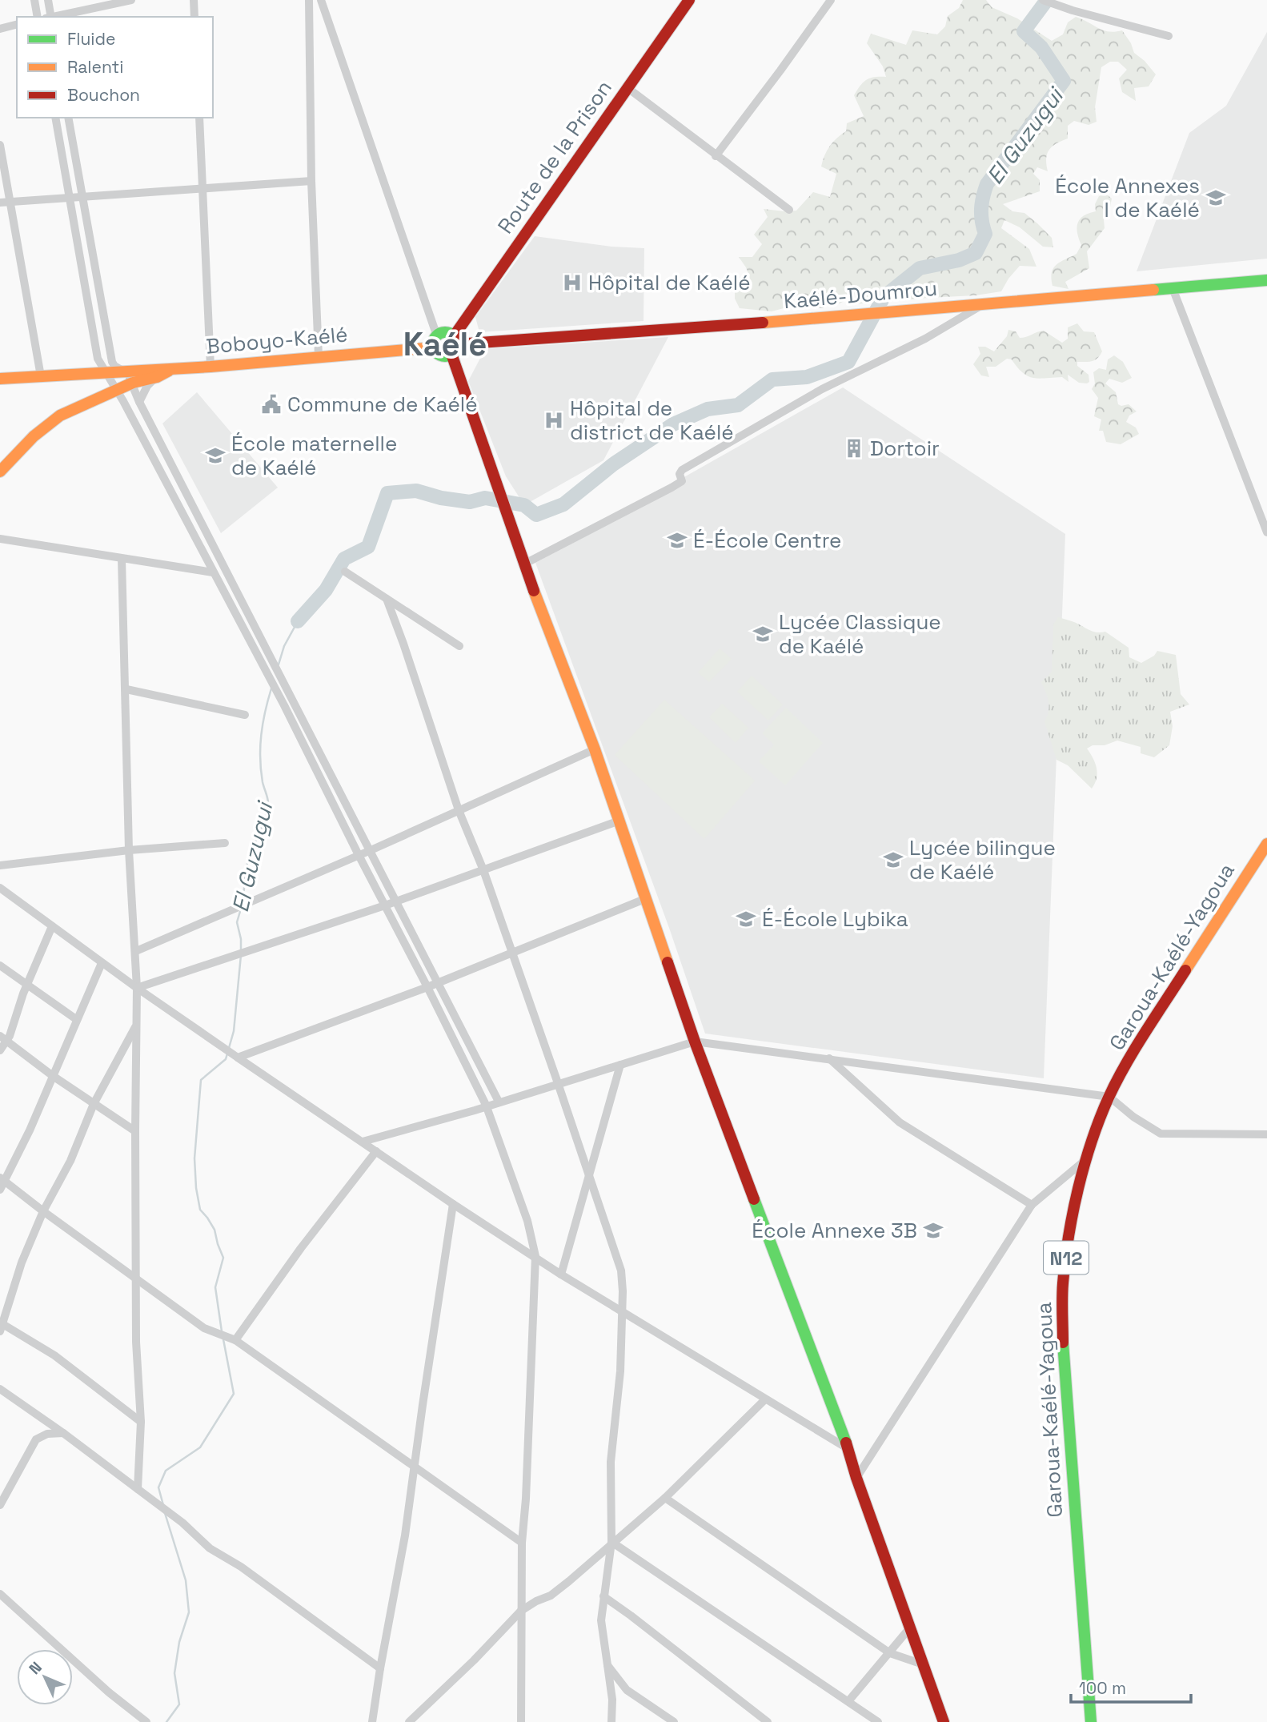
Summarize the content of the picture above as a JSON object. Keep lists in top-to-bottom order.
{
  "streets": {
    "main road": [
      "Route de la Prison",
      "Kaélé-Doumrou",
      "Boboyo-Kaélé",
      "Garoua-Kaélé-Yagoua",
      "N12"
    ]
  },
  "crossings": [
    ["Route de la Prison", "Kaélé-Doumrou"],
    ["Kaélé-Doumrou", "Boboyo-Kaélé"]
  ],
  "districts": ["Kaélé"],
  "water": ["El Guzugui"],
  "places": {
    "school or university": [
      "École Annexes I de Kaélé",
      "École maternelle de Kaélé",
      "É-École Centre",
      "Lycée Classique de Kaélé",
      "Lycée bilingue de Kaélé",
      "É-École Lybika",
      "École Annexe 3B"
    ],
    "hospital": ["Hôpital de Kaélé", "Hôpital de district de Kaélé"],
    "public building": ["Commune de Kaélé"],
    "building": ["Dortoir"]
  },
  "legend": ["Fluide", "Ralenti", "Bouchon"],
  "scale_bar": "100 m",
  "north": "top left"
}
